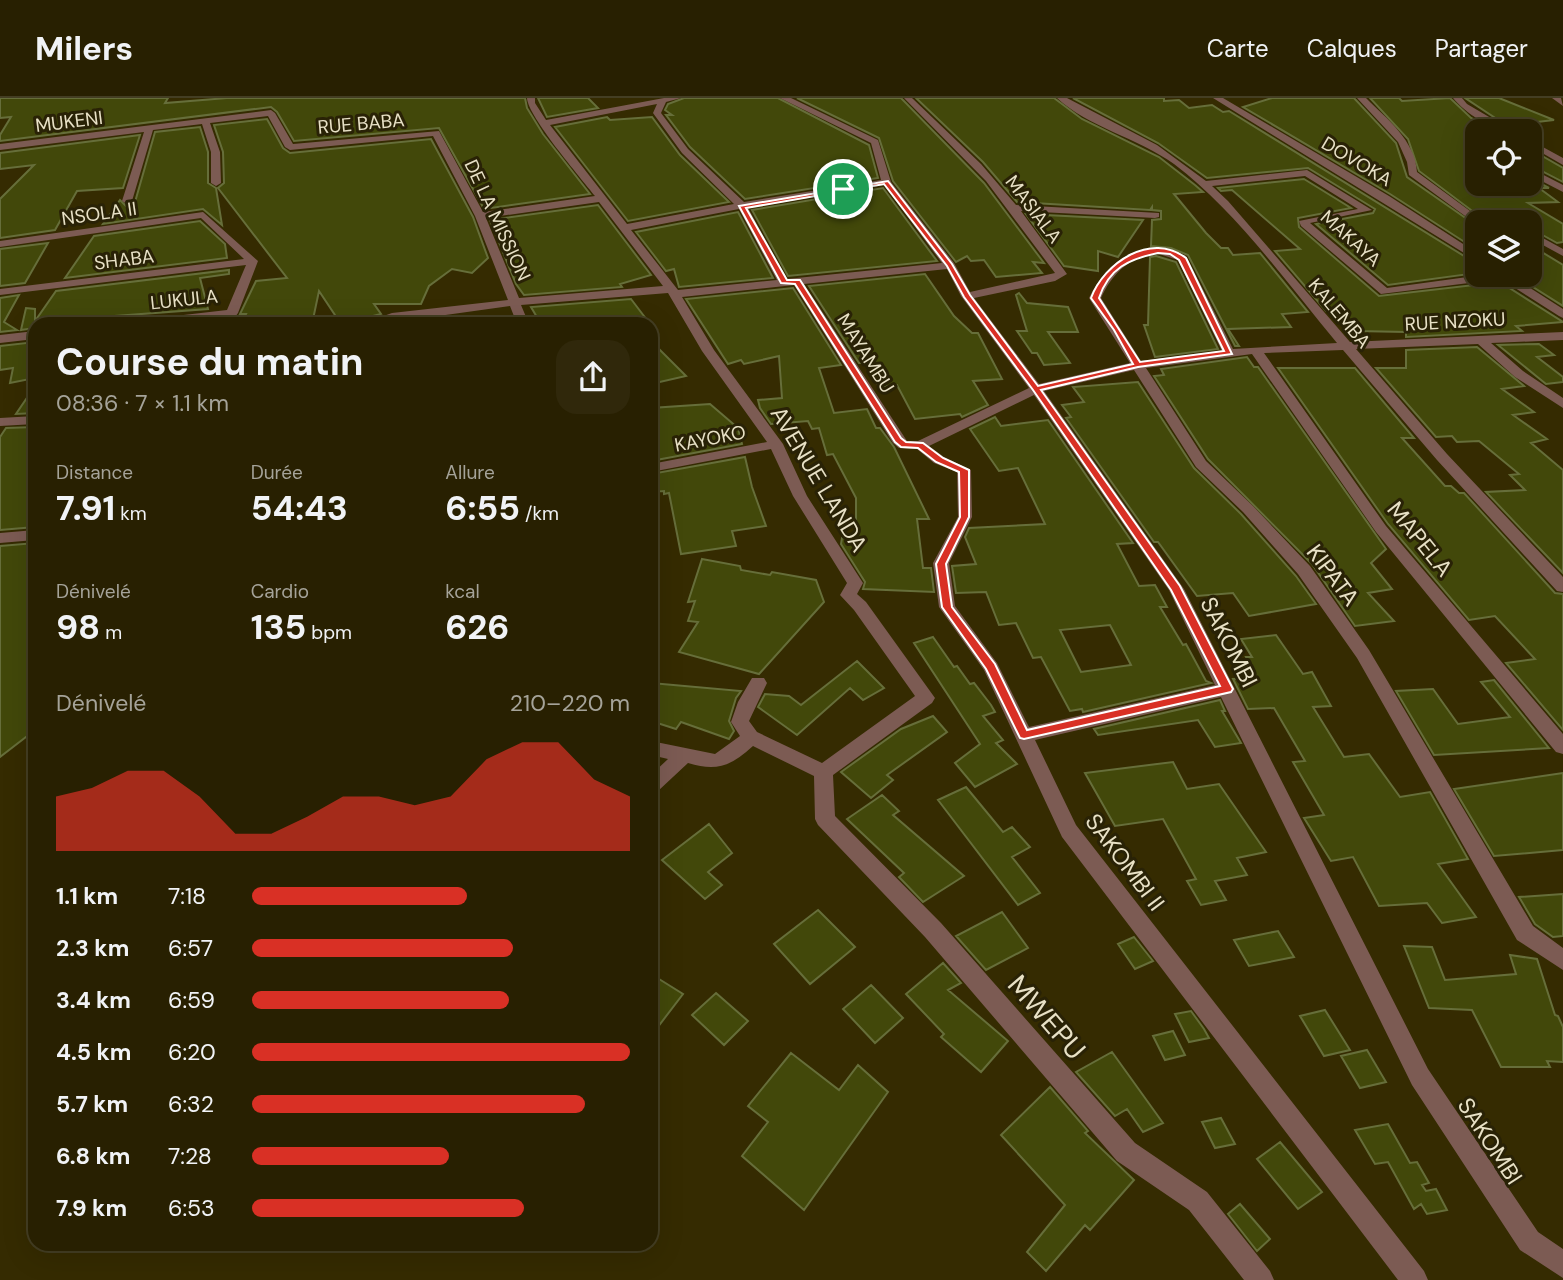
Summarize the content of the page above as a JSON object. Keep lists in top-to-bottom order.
{
  "streets": {
    "street": [
      "MUKENI",
      "RUE BABA",
      "DOVOKA",
      "MASIALA",
      "NSOLA II",
      "DE LA MISSION",
      "MAKAYA",
      "SHABA",
      "KALEMBA",
      "RUE NZOKU",
      "MAYAMBU",
      "KAYOKO",
      "AVENUE LANDA",
      "MAPELA",
      "KIPATA",
      "SAKOMBI",
      "SAKOMBI II",
      "MWEPU"
    ]
  },
  "crossings": [
    ["MUKENI", "RUE BABA"],
    ["RUE BABA", "DE LA MISSION"],
    ["MASIALA", "SAKOMBI"],
    ["NSOLA II", "SHABA"],
    ["MAKAYA", "KALEMBA"],
    ["KALEMBA", "RUE NZOKU"],
    ["RUE NZOKU", "MAYAMBU"],
    ["RUE NZOKU", "MAPELA"],
    ["RUE NZOKU", "KIPATA"],
    ["RUE NZOKU", "SAKOMBI"],
    ["RUE NZOKU", "SAKOMBI II"],
    ["MAYAMBU", "SAKOMBI II"],
    ["KAYOKO", "AVENUE LANDA"],
    ["AVENUE LANDA", "MWEPU"]
  ],
  "page": {
    "header": "Milers",
    "nav": ["Carte", "Calques", "Partager"],
    "heading": ["Course du matin", "08:36 · 7 × 1.1 km"],
    "stats": [
      ["Distance", "7.91 km"],
      ["Durée", "54:43"],
      ["Allure", "6:55 /km"],
      ["Dénivelé", "98 m"],
      ["Cardio", "135 bpm"],
      ["kcal", "626"]
    ],
    "chart": ["Dénivelé", "210–220 m"],
    "list": [
      {
        "name": "1.1 km",
        "note": "7:18"
      },
      {
        "name": "2.3 km",
        "note": "6:57"
      },
      {
        "name": "3.4 km",
        "note": "6:59"
      },
      {
        "name": "4.5 km",
        "note": "6:20"
      },
      {
        "name": "5.7 km",
        "note": "6:32"
      },
      {
        "name": "6.8 km",
        "note": "7:28"
      },
      {
        "name": "7.9 km",
        "note": "6:53"
      }
    ]
  }
}
